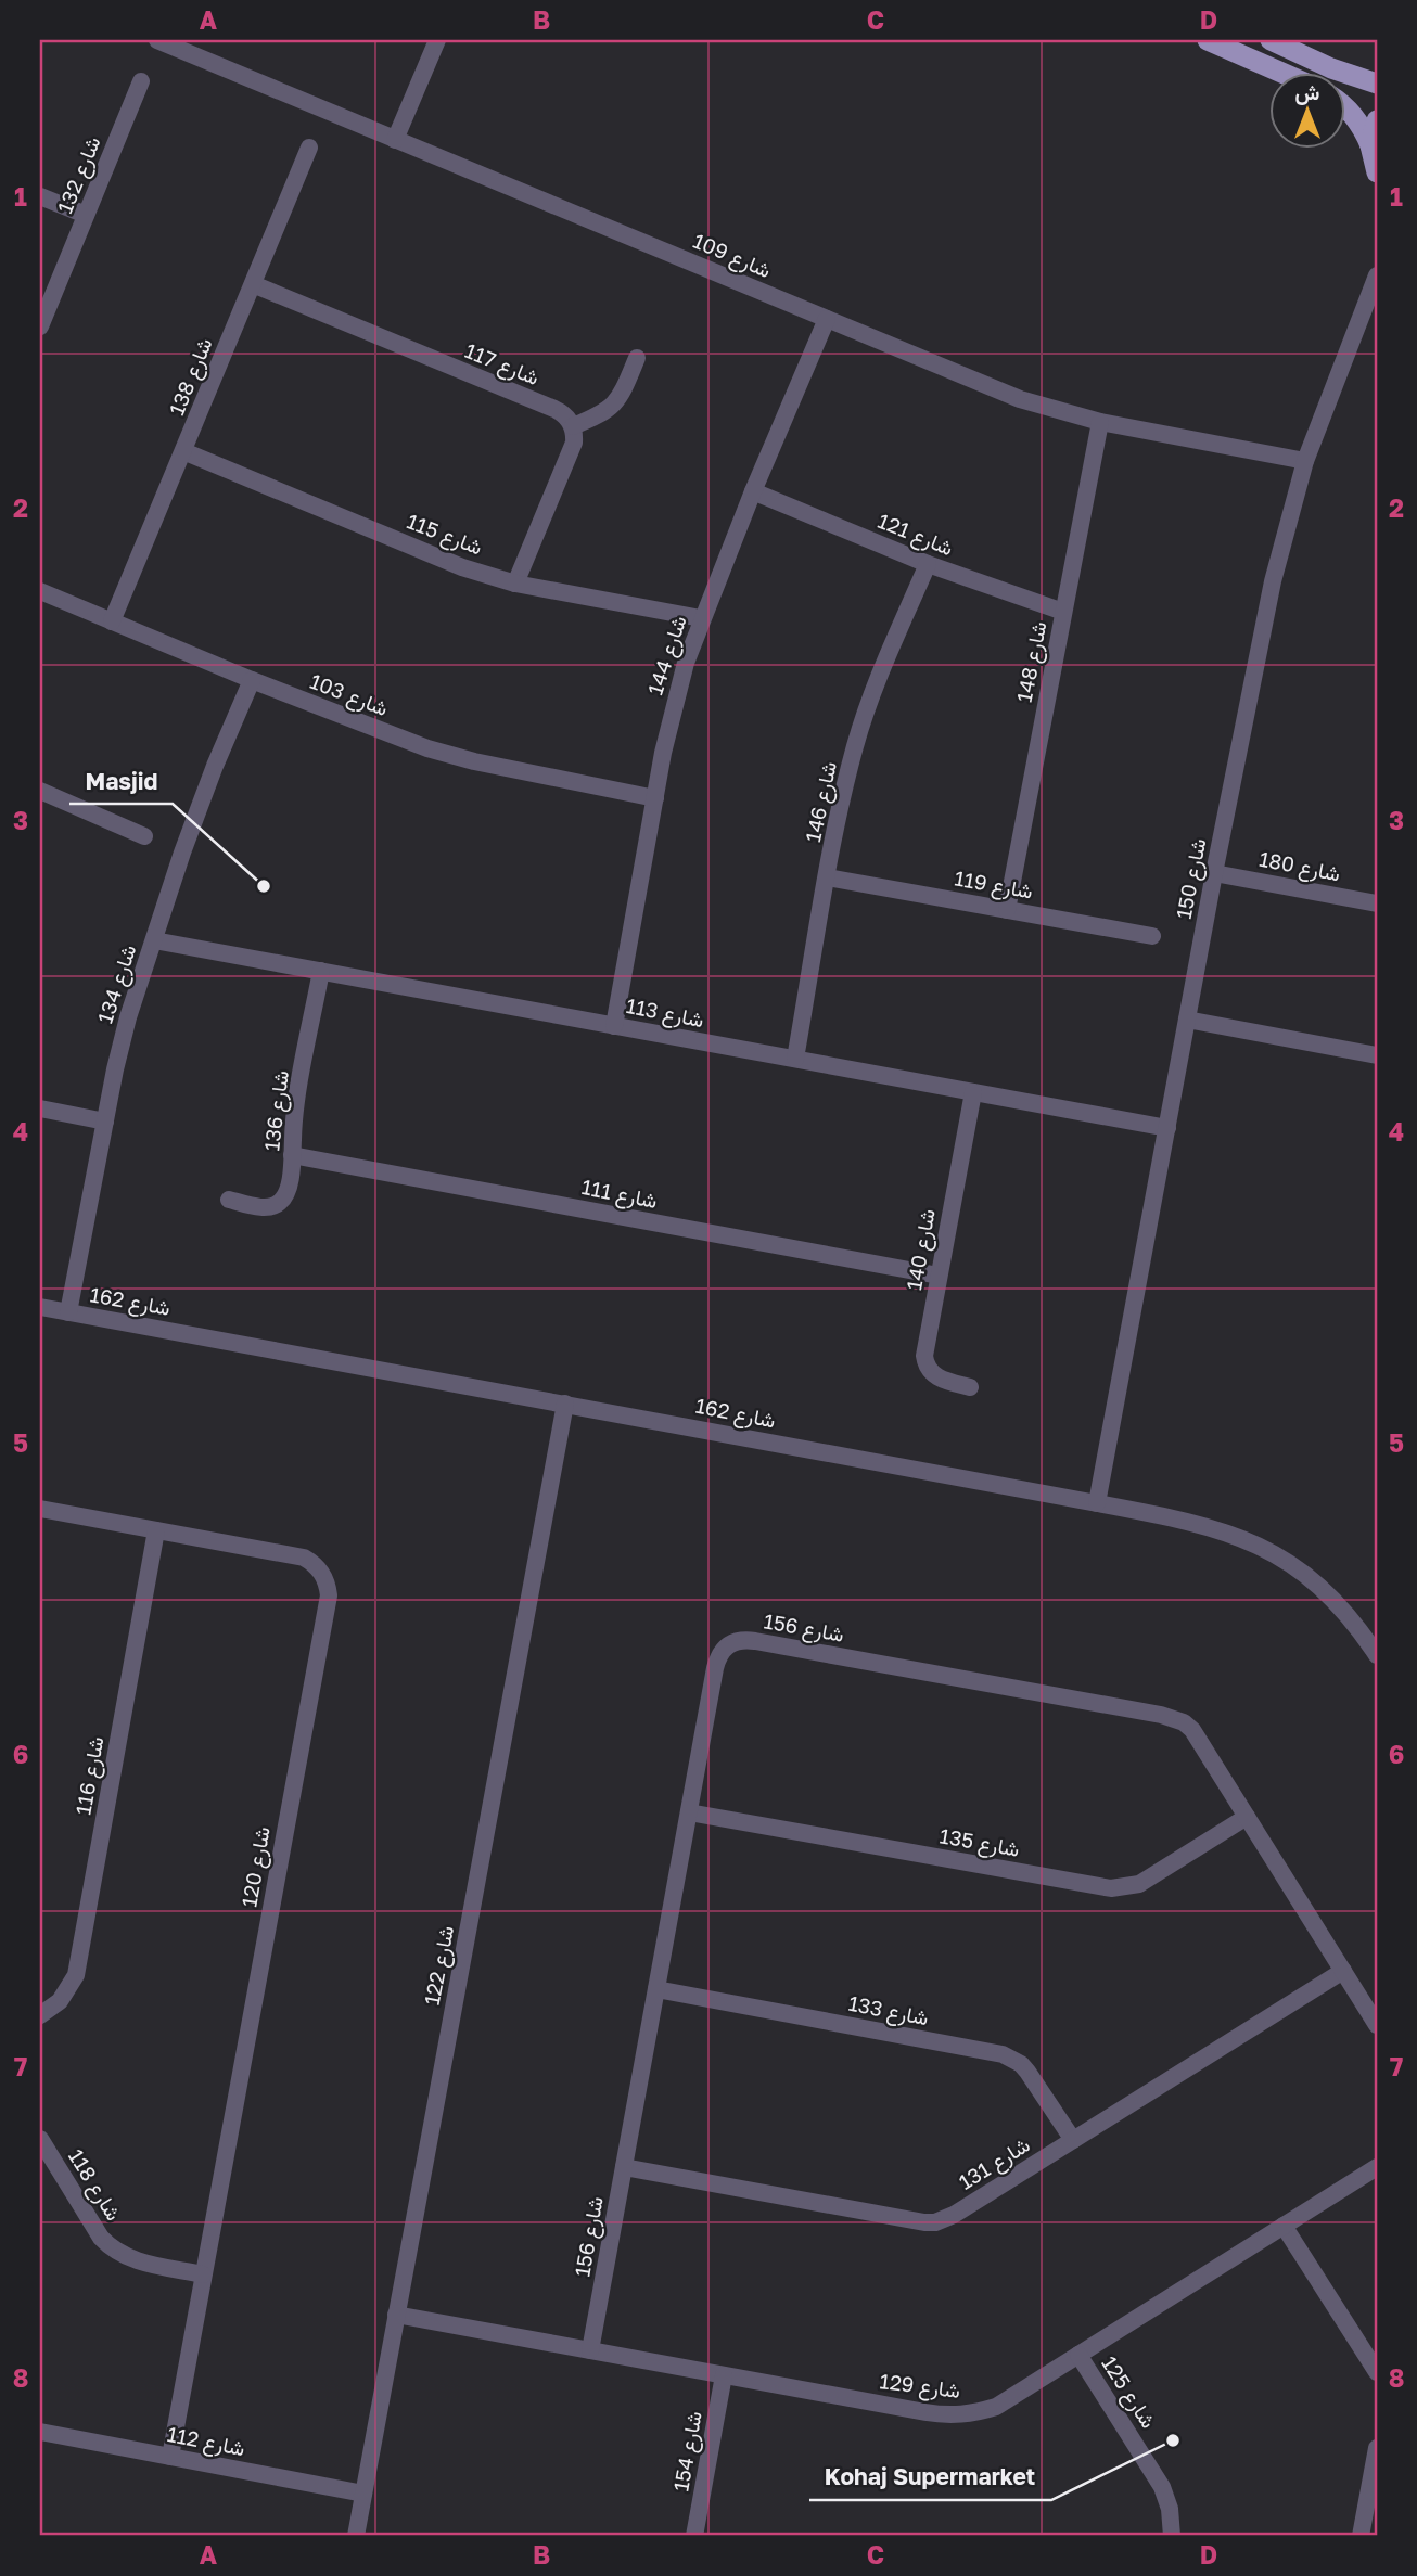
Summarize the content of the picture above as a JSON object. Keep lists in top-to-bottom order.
{
  "streets": {
    "street": [
      "شارع 132",
      "شارع 109",
      "شارع 117",
      "شارع 138",
      "شارع 115",
      "شارع 121",
      "شارع 144",
      "شارع 148",
      "شارع 103",
      "شارع 146",
      "شارع 180",
      "شارع 150",
      "شارع 119",
      "شارع 134",
      "شارع 113",
      "شارع 136",
      "شارع 111",
      "شارع 140",
      "شارع 162",
      "شارع 156",
      "شارع 116",
      "شارع 135",
      "شارع 120",
      "شارع 122",
      "شارع 133",
      "شارع 131",
      "شارع 118",
      "شارع 129",
      "شارع 125",
      "شارع 112",
      "شارع 154"
    ]
  },
  "crossings": [
    ["شارع 109", "شارع 144"],
    ["شارع 109", "شارع 148"],
    ["شارع 109", "شارع 150"],
    ["شارع 117", "شارع 138"],
    ["شارع 138", "شارع 115"],
    ["شارع 138", "شارع 103"],
    ["شارع 115", "شارع 144"],
    ["شارع 121", "شارع 144"],
    ["شارع 121", "شارع 148"],
    ["شارع 121", "شارع 146"],
    ["شارع 144", "شارع 103"],
    ["شارع 144", "شارع 113"],
    ["شارع 148", "شارع 119"],
    ["شارع 103", "شارع 134"],
    ["شارع 146", "شارع 119"],
    ["شارع 146", "شارع 113"],
    ["شارع 180", "شارع 150"],
    ["شارع 150", "شارع 113"],
    ["شارع 150", "شارع 162"],
    ["شارع 134", "شارع 113"],
    ["شارع 134", "شارع 162"],
    ["شارع 113", "شارع 136"],
    ["شارع 113", "شارع 140"],
    ["شارع 136", "شارع 111"],
    ["شارع 111", "شارع 140"],
    ["شارع 162", "شارع 122"],
    ["شارع 156", "شارع 135"],
    ["شارع 156", "شارع 133"],
    ["شارع 156", "شارع 131"],
    ["شارع 156", "شارع 129"],
    ["شارع 116", "شارع 120"],
    ["شارع 120", "شارع 118"],
    ["شارع 120", "شارع 112"],
    ["شارع 122", "شارع 129"],
    ["شارع 122", "شارع 112"],
    ["شارع 133", "شارع 131"],
    ["شارع 129", "شارع 125"],
    ["شارع 129", "شارع 154"]
  ],
  "places": ["Masjid", "Kohaj Supermarket"],
  "north": "top",
  "grid": {
    "columns": [
      "A",
      "B",
      "C",
      "D"
    ],
    "rows": [
      "1",
      "2",
      "3",
      "4",
      "5",
      "6",
      "7",
      "8"
    ]
  }
}
